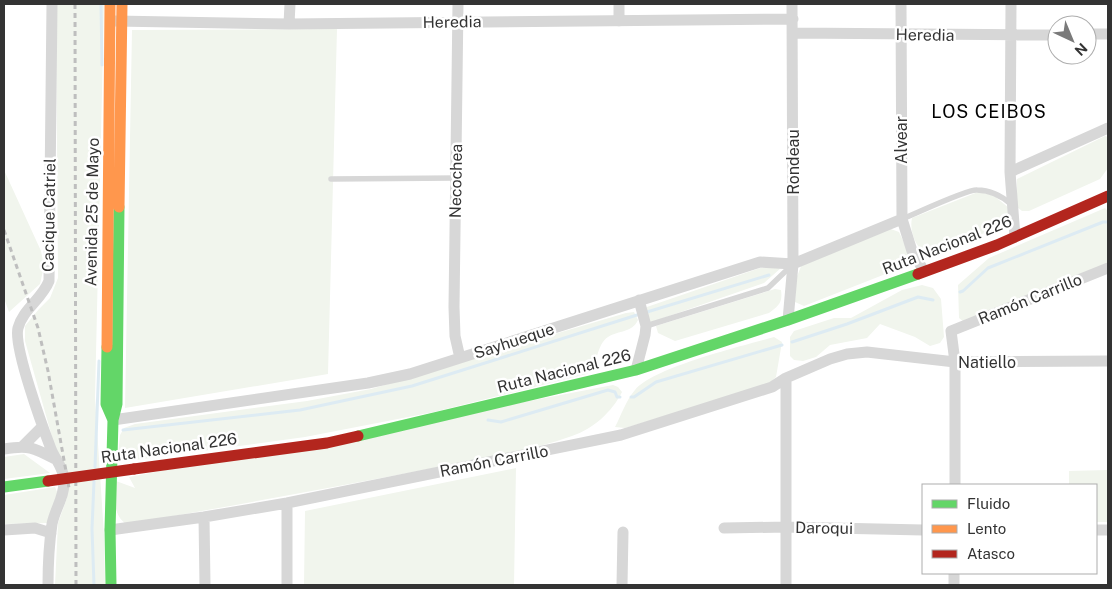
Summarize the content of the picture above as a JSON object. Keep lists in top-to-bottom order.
{
  "streets": {
    "main road": ["Avenida 25 de Mayo", "Ruta Nacional 226"],
    "street": [
      "Heredia",
      "Alvear",
      "Rondeau",
      "Necochea",
      "Cacique Catriel",
      "Ramón Carrillo",
      "Sayhueque",
      "Natiello",
      "Daroqui"
    ]
  },
  "crossings": [
    ["Heredia", "Alvear"],
    ["Heredia", "Rondeau"],
    ["Heredia", "Necochea"],
    ["Heredia", "Avenida 25 de Mayo"],
    ["Alvear", "Ruta Nacional 226"],
    ["Alvear", "Sayhueque"],
    ["Rondeau", "Ruta Nacional 226"],
    ["Rondeau", "Sayhueque"],
    ["Necochea", "Sayhueque"],
    ["Avenida 25 de Mayo", "Ramón Carrillo"],
    ["Avenida 25 de Mayo", "Sayhueque"],
    ["Ramón Carrillo", "Natiello"]
  ],
  "districts": ["LOS CEIBOS"],
  "legend": ["Fluido", "Lento", "Atasco"],
  "north": "bottom right"
}
